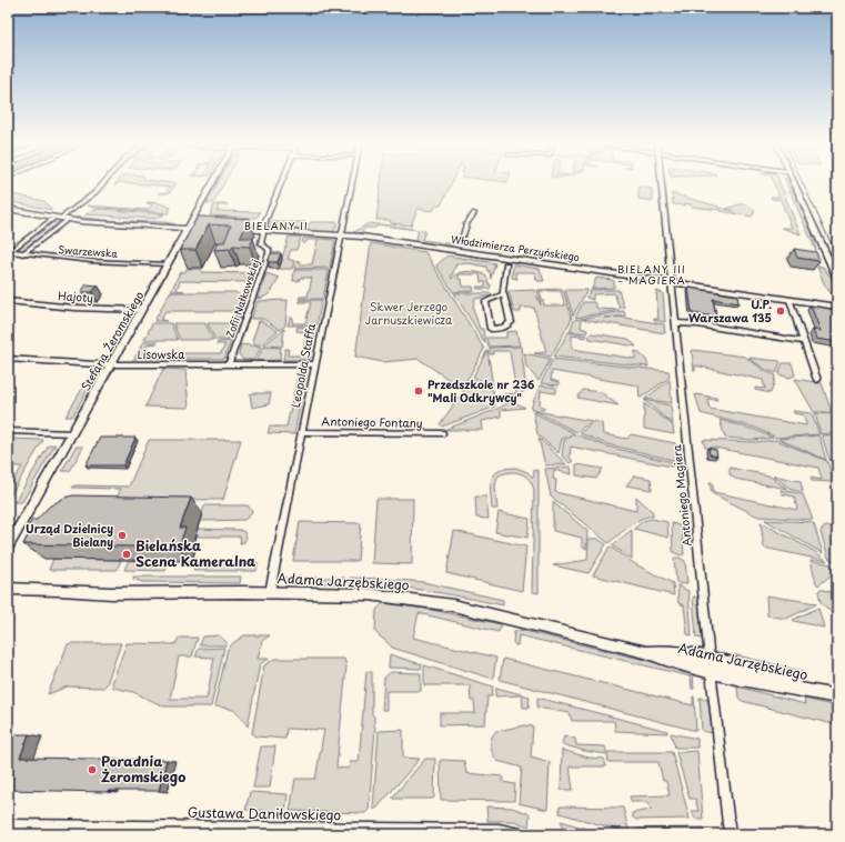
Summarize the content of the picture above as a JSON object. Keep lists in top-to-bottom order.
{
  "streets": {
    "street": [
      "Włodzimierza Perzyńskiego",
      "Swarzewska",
      "Hajoty",
      "Zofii Nałkowskiej",
      "Stefana Żeromskiego",
      "Lisowska",
      "Leopolda Staffa",
      "Antoniego Fontany",
      "Antoniego Magiera",
      "Adama Jarzębskiego",
      "Gustawa Daniłowskiego"
    ]
  },
  "crossings": [
    ["Włodzimierza Perzyńskiego", "Zofii Nałkowskiej"],
    ["Włodzimierza Perzyńskiego", "Leopolda Staffa"],
    ["Włodzimierza Perzyńskiego", "Antoniego Magiera"],
    ["Swarzewska", "Stefana Żeromskiego"],
    ["Hajoty", "Stefana Żeromskiego"],
    ["Zofii Nałkowskiej", "Lisowska"],
    ["Stefana Żeromskiego", "Lisowska"],
    ["Lisowska", "Leopolda Staffa"],
    ["Leopolda Staffa", "Antoniego Fontany"],
    ["Leopolda Staffa", "Adama Jarzębskiego"],
    ["Antoniego Magiera", "Adama Jarzębskiego"]
  ],
  "districts": ["BIELANY II", "BIELANY III – MAGIERA"],
  "parks": ["Skwer Jerzego Jarnuszkiewicza"],
  "places": [
    "U.P. Warszawa 135",
    "Przedszkole nr 236 \"Mali Odkrywcy\"",
    "Urząd Dzielnicy Bielany",
    "Bielańska Scena Kameralna",
    "Poradnia Żeromskiego"
  ]
}
